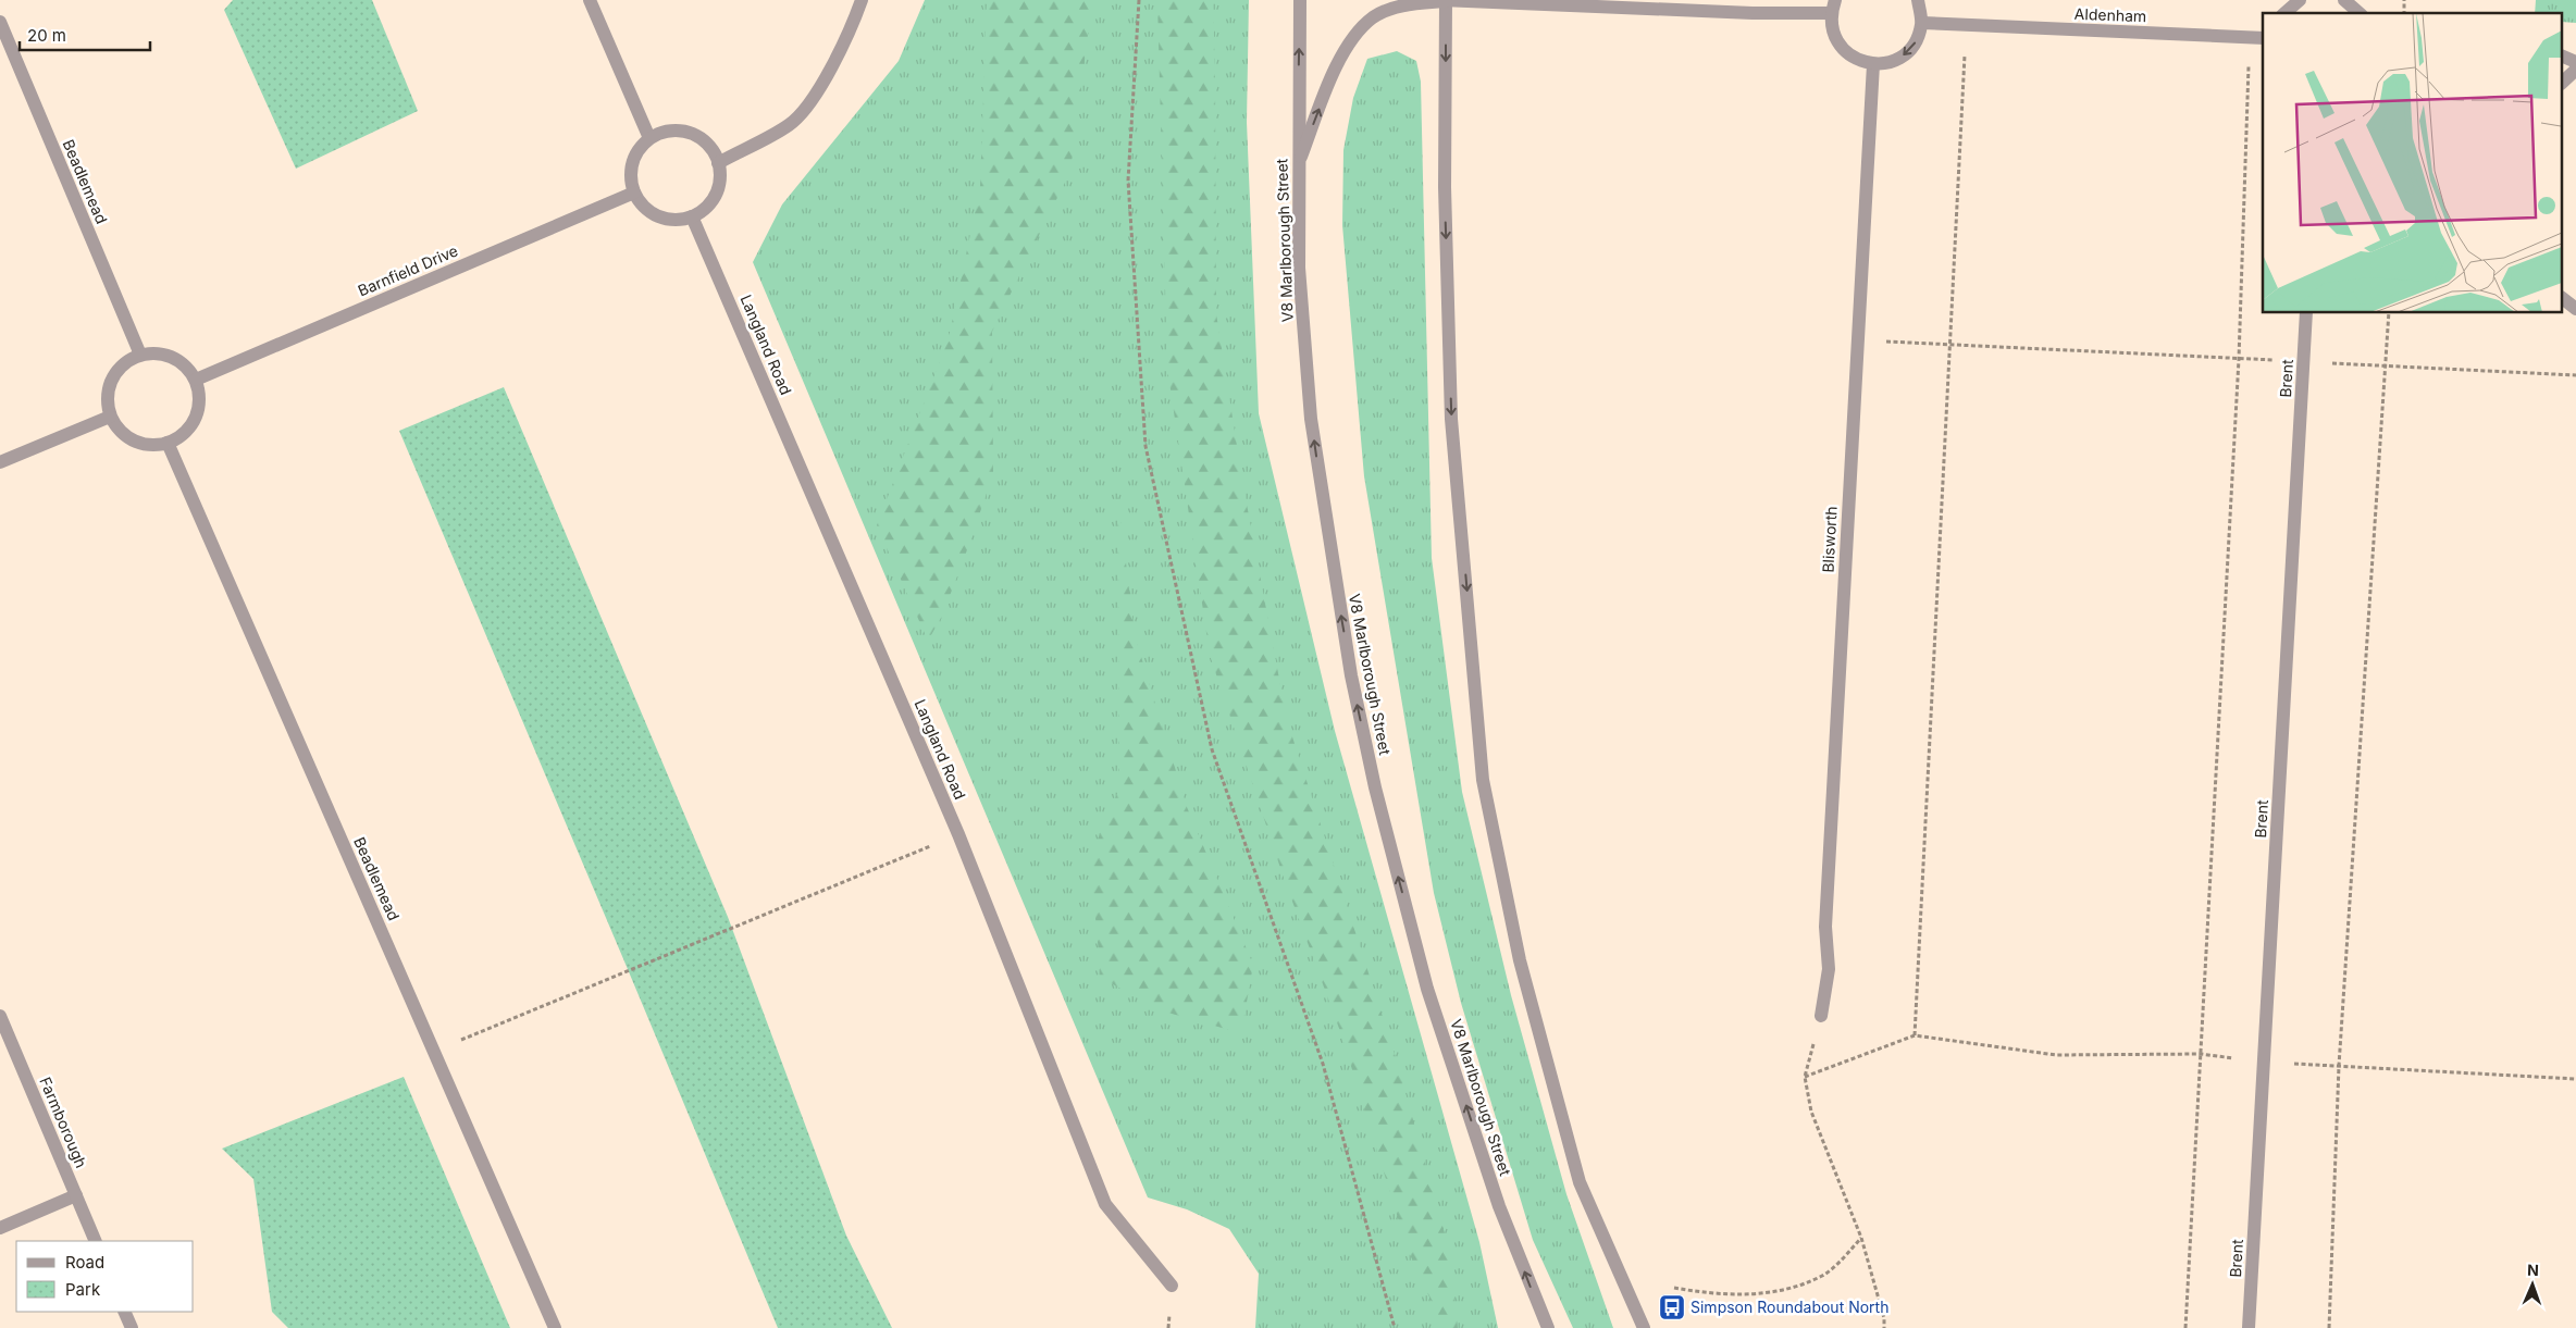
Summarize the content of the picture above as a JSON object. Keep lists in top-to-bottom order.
{
  "streets": {
    "street": [
      "Aldenham",
      "Beadlemead",
      "V8 Marlborough Street",
      "Barnfield Drive",
      "Langland Road",
      "Brent",
      "Blisworth",
      "Farmborough"
    ]
  },
  "crossings": [
    ["Beadlemead", "Barnfield Drive"],
    ["Barnfield Drive", "Langland Road"]
  ],
  "places": {
    "bus stop": ["Simpson Roundabout North"]
  },
  "legend": ["Road", "Park"],
  "scale_bar": "20 m",
  "north": "top"
}
